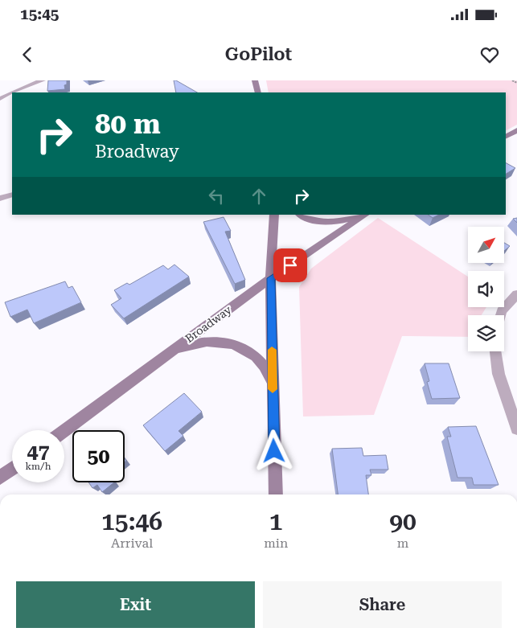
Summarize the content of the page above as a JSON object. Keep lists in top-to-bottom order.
{
  "streets": {
    "main road": ["Broadway"]
  },
  "north": "top right",
  "page": {
    "status": "15:45",
    "header": "GoPilot",
    "turn": ["80 m", "Broadway"],
    "speed": "47 km/h",
    "limit": "50",
    "eta": [
      "15:46",
      "Arrival",
      "1",
      "min",
      "90",
      "m"
    ],
    "buttons": ["Exit", "Share"]
  }
}
